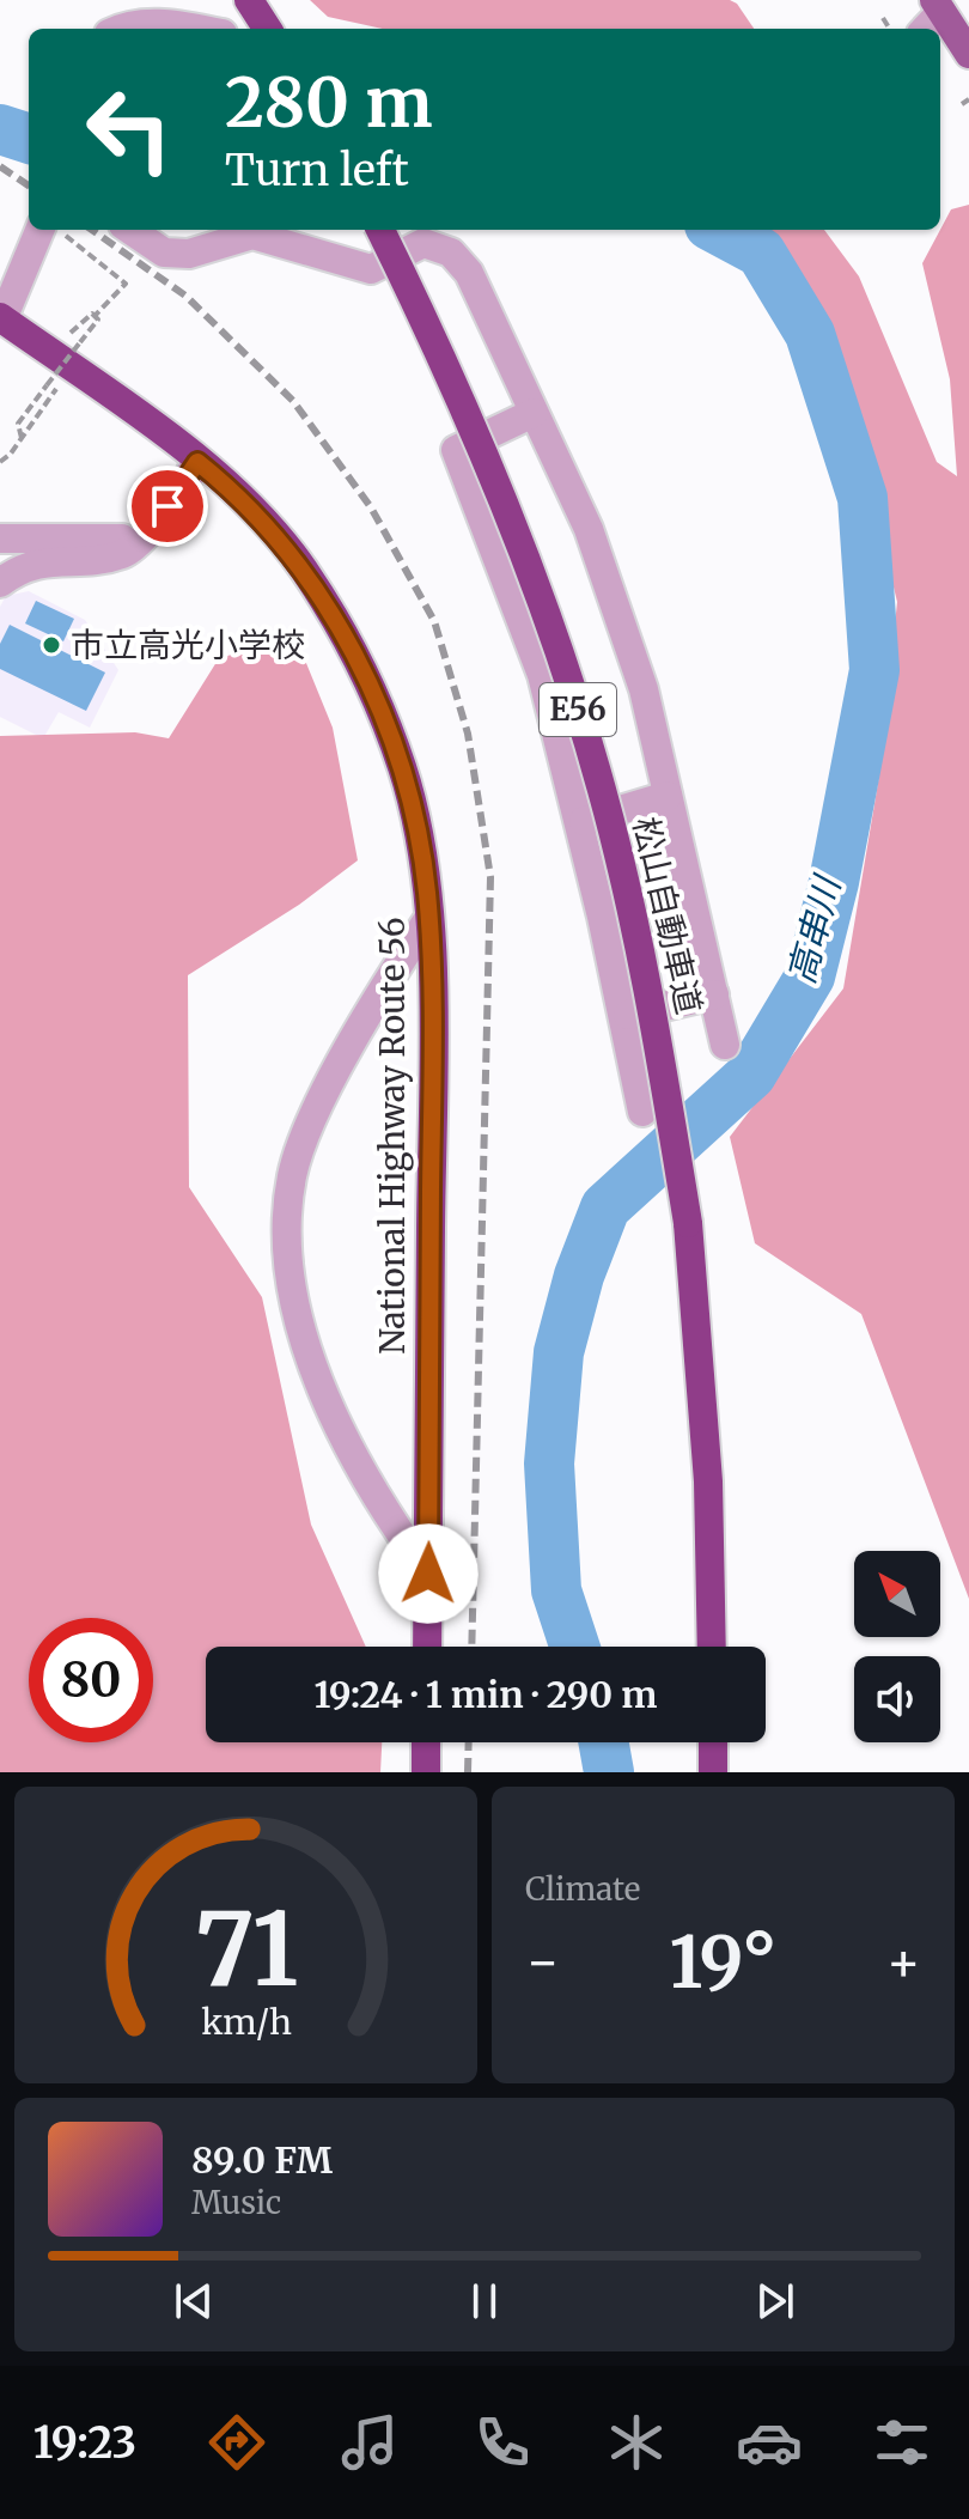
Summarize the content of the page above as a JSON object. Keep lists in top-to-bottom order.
{
  "streets": {
    "highway": ["E56", "松山自動車道", "National Highway Route 56"]
  },
  "water": ["高串川"],
  "places": ["市立高光小学校"],
  "north": "top left",
  "page": {
    "turn": ["280 m", "Turn left"],
    "limit": "80",
    "trip": "19:24 · 1 min · 290 m",
    "tile": "Climate",
    "heat": ["−", "19°", "+"],
    "song": ["89.0 FM", "Music"],
    "tabs": "19:23",
    "gauge": ["71", "km/h"]
  }
}
